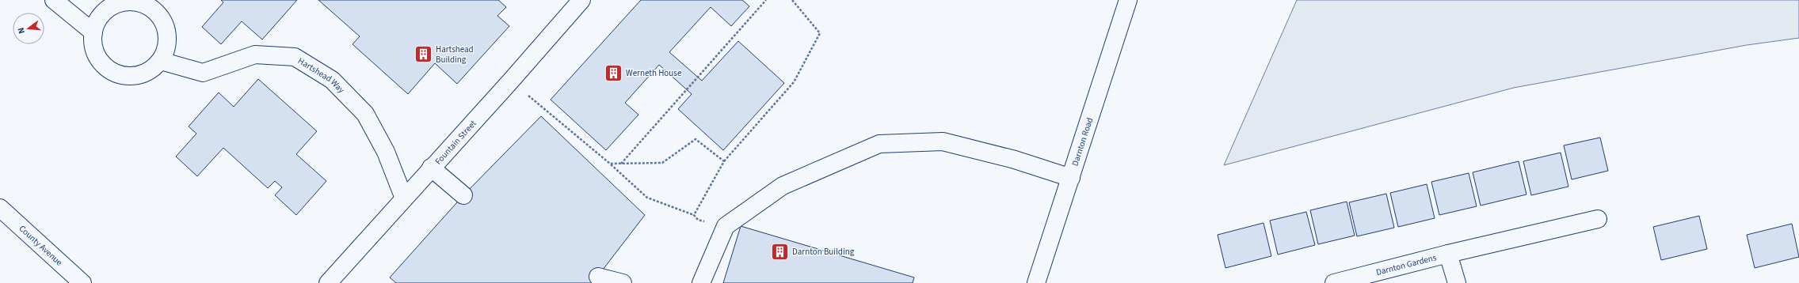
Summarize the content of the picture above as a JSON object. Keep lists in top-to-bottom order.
{
  "streets": {
    "street": [
      "Hartshead Way",
      "Fountain Street",
      "Darnton Road",
      "County Avenue",
      "Darnton Gardens"
    ]
  },
  "crossings": [
    ["Hartshead Way", "Fountain Street"]
  ],
  "places": {
    "building": ["Hartshead Building", "Werneth House", "Darnton Building"]
  },
  "north": "left"
}
